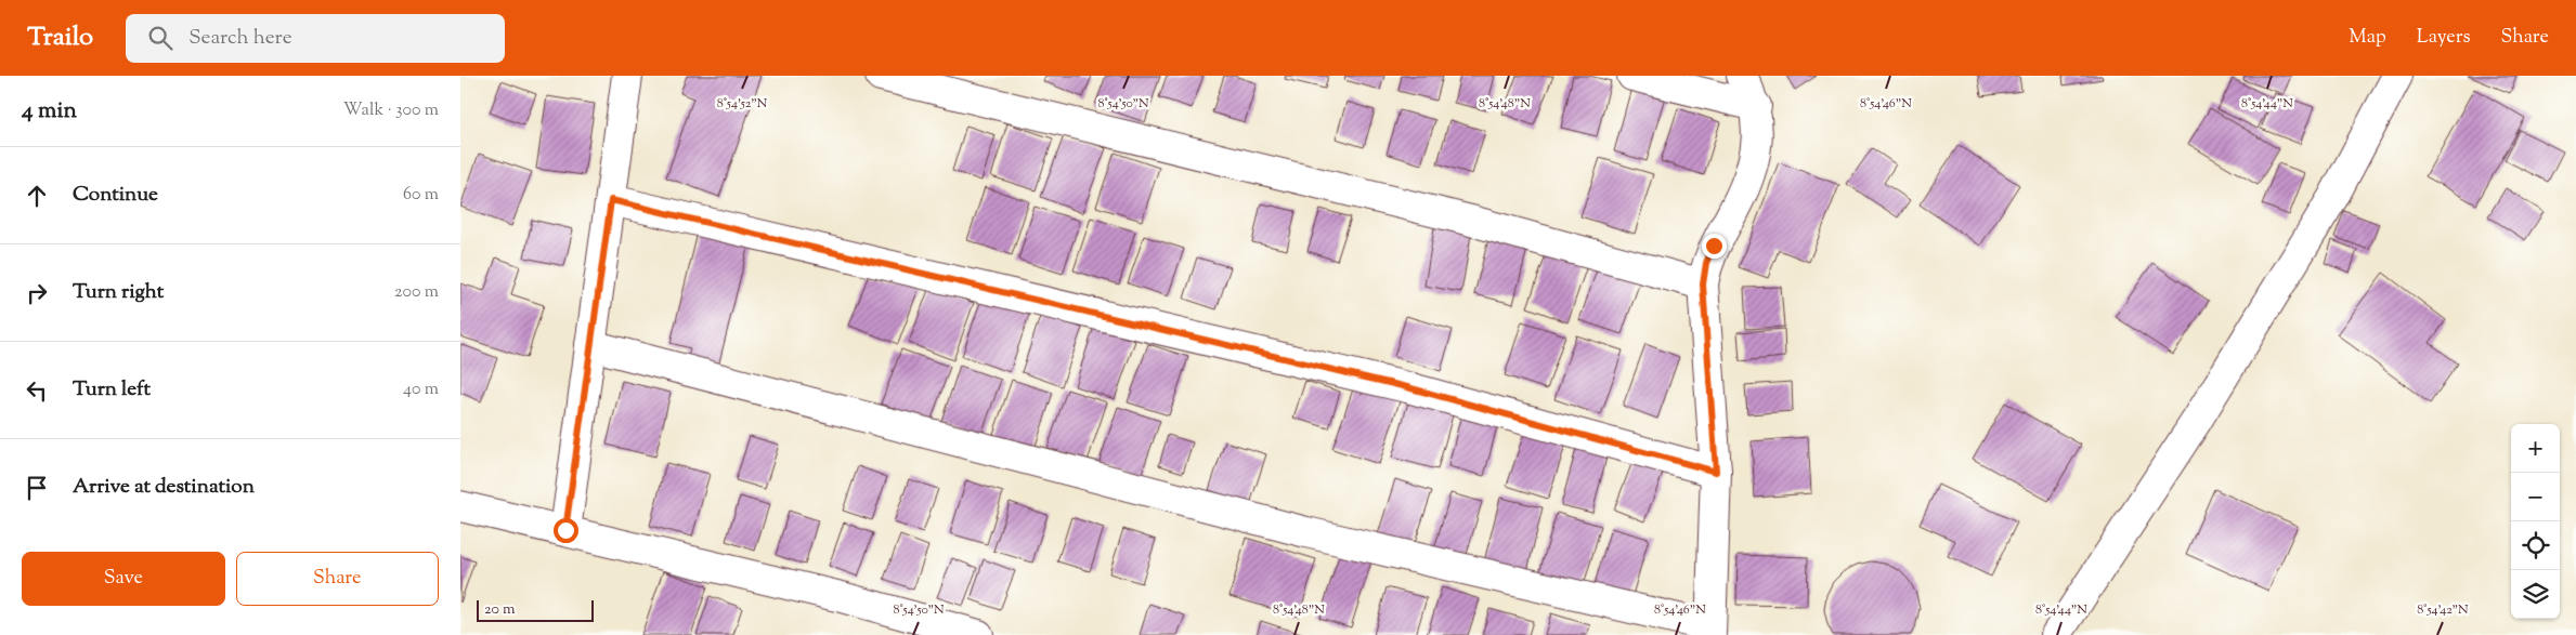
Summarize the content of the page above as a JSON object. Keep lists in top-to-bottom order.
{
  "scale_bar": "20 m",
  "page": {
    "header": "Trailo",
    "search": "Search here",
    "nav": ["Map", "Layers", "Share"],
    "heading": ["4 min", "Walk · 300 m"],
    "list": [
      ["Continue", "60 m"],
      ["Turn right", "200 m"],
      ["Turn left", "40 m"],
      "Arrive at destination"
    ],
    "map_buttons": ["+", "−"],
    "buttons": ["Save", "Share"],
    "scale": "20 m"
  },
  "coordinates": [
    "8°54'52\"N",
    "8°54'50\"N",
    "8°54'48\"N",
    "8°54'46\"N",
    "8°54'44\"N",
    "8°54'42\"N"
  ]
}
